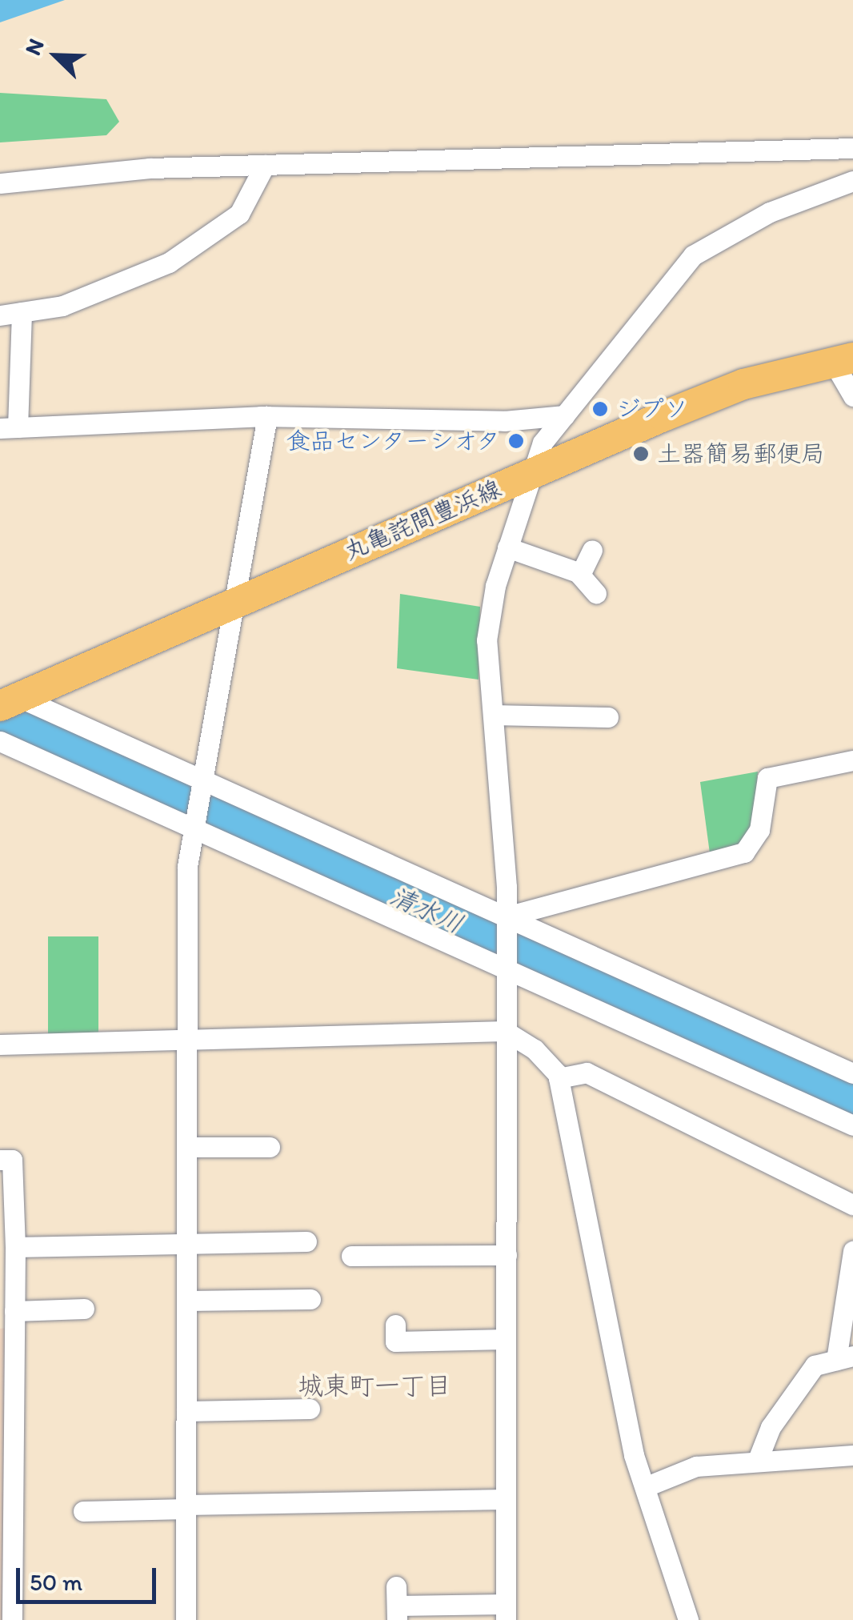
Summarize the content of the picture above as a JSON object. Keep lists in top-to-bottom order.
{
  "streets": {
    "main road": ["丸亀詫間豊浜線"]
  },
  "districts": ["城東町一丁目"],
  "water": ["清水川"],
  "places": ["ジプソ", "食品センターシオタ", "土器簡易郵便局"],
  "scale_bar": "50 m",
  "north": "top left"
}
